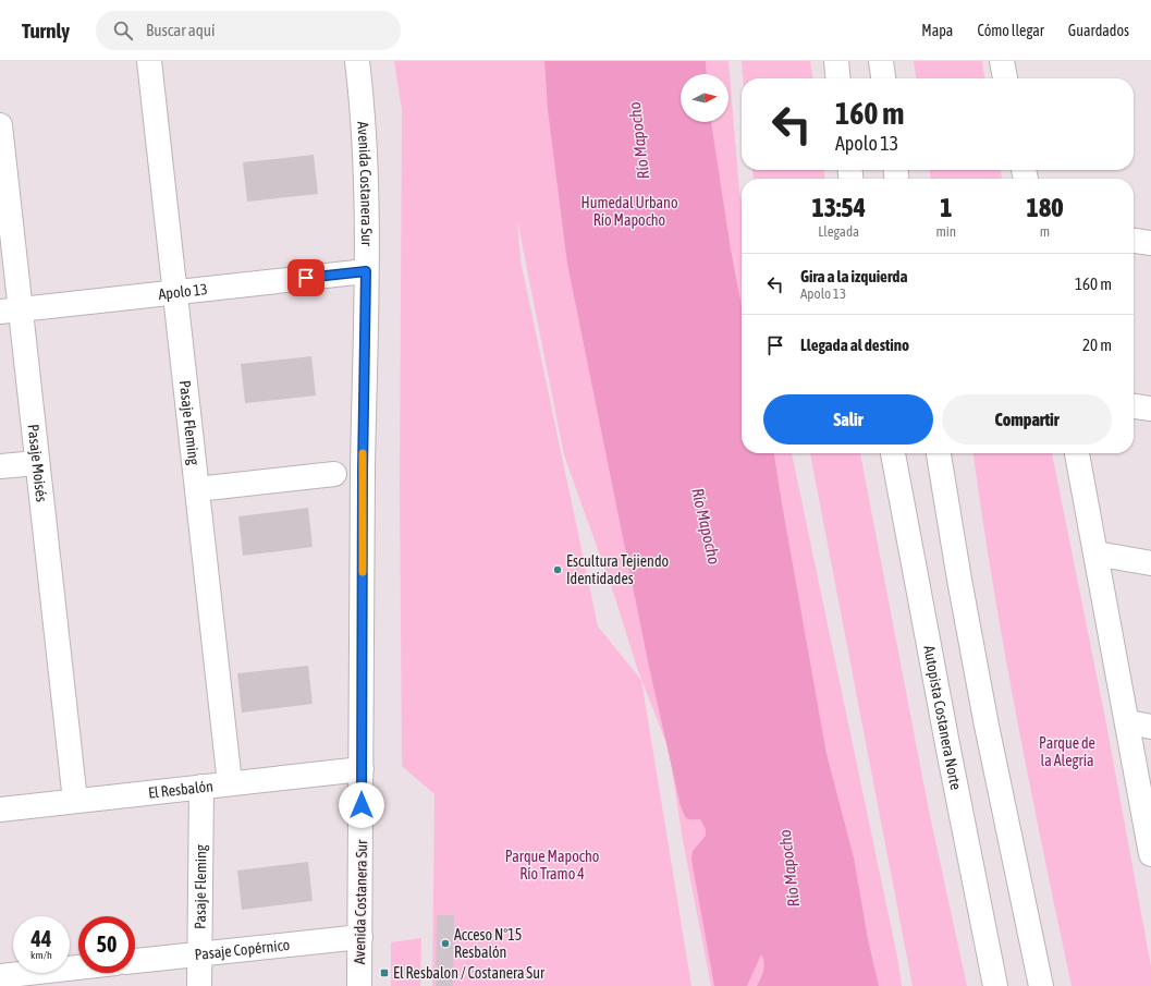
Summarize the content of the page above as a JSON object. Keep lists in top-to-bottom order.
{
  "streets": {
    "main road": [
      "Avenida Costanera Sur",
      "Apolo 13",
      "Pasaje Fleming",
      "Pasaje Moisés",
      "Autopista Costanera Norte",
      "El Resbalón",
      "Pasaje Copérnico"
    ]
  },
  "crossings": [
    ["Avenida Costanera Sur", "Apolo 13"],
    ["Avenida Costanera Sur", "El Resbalón"],
    ["Avenida Costanera Sur", "Pasaje Copérnico"],
    ["Apolo 13", "Pasaje Fleming"],
    ["Apolo 13", "Pasaje Moisés"],
    ["Pasaje Fleming", "El Resbalón"],
    ["Pasaje Fleming", "Pasaje Copérnico"],
    ["Pasaje Moisés", "El Resbalón"]
  ],
  "water": ["Río Mapocho"],
  "parks": ["Humedal Urbano Río Mapocho", "Parque de la Alegría", "Parque Mapocho Río Tramo 4"],
  "places": {
    "other": ["Escultura Tejiendo Identidades", "Acceso N°15 Resbalón"],
    "transit": ["El Resbalon / Costanera Sur"]
  },
  "north": "right",
  "page": {
    "header": "Turnly",
    "search": "Buscar aquí",
    "nav": ["Mapa", "Cómo llegar", "Guardados"],
    "turn": ["160 m", "Apolo 13"],
    "eta": [
      "13:54",
      "Llegada",
      "1",
      "min",
      "180",
      "m"
    ],
    "list": [
      {
        "name": "Gira a la izquierda",
        "note": "Apolo 13",
        "value": "160 m"
      },
      {
        "name": "Llegada al destino",
        "value": "20 m"
      }
    ],
    "buttons": ["Salir", "Compartir"],
    "speed": "44 km/h",
    "limit": "50"
  }
}
